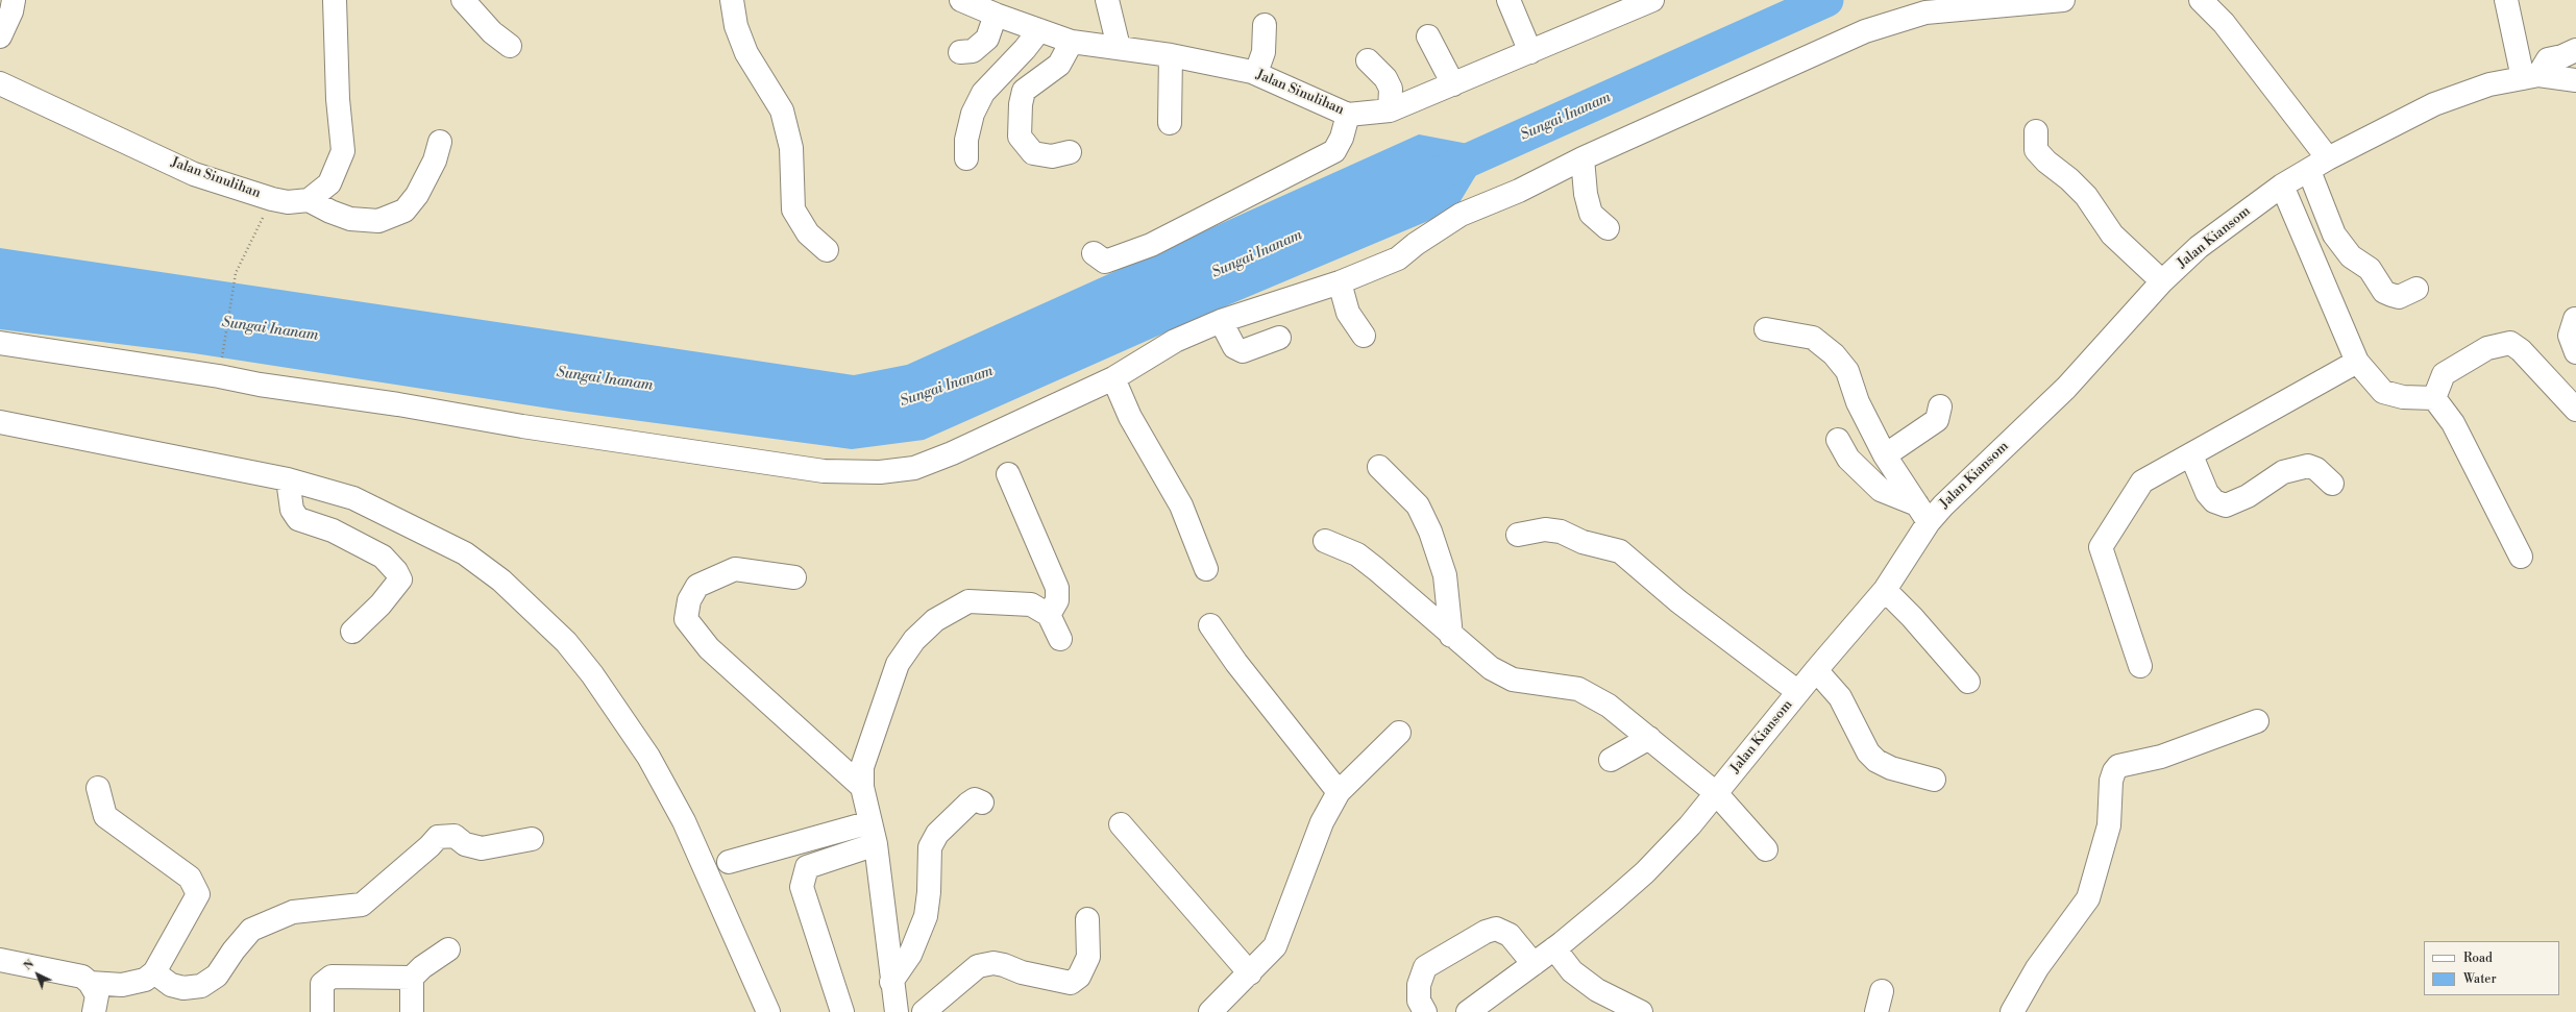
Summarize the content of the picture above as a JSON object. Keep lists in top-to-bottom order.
{
  "streets": {
    "street": ["Jalan Sinulihan", "Jalan Kiansom"]
  },
  "water": ["Sungai Inanam"],
  "legend": ["Road", "Water"],
  "north": "top left"
}
